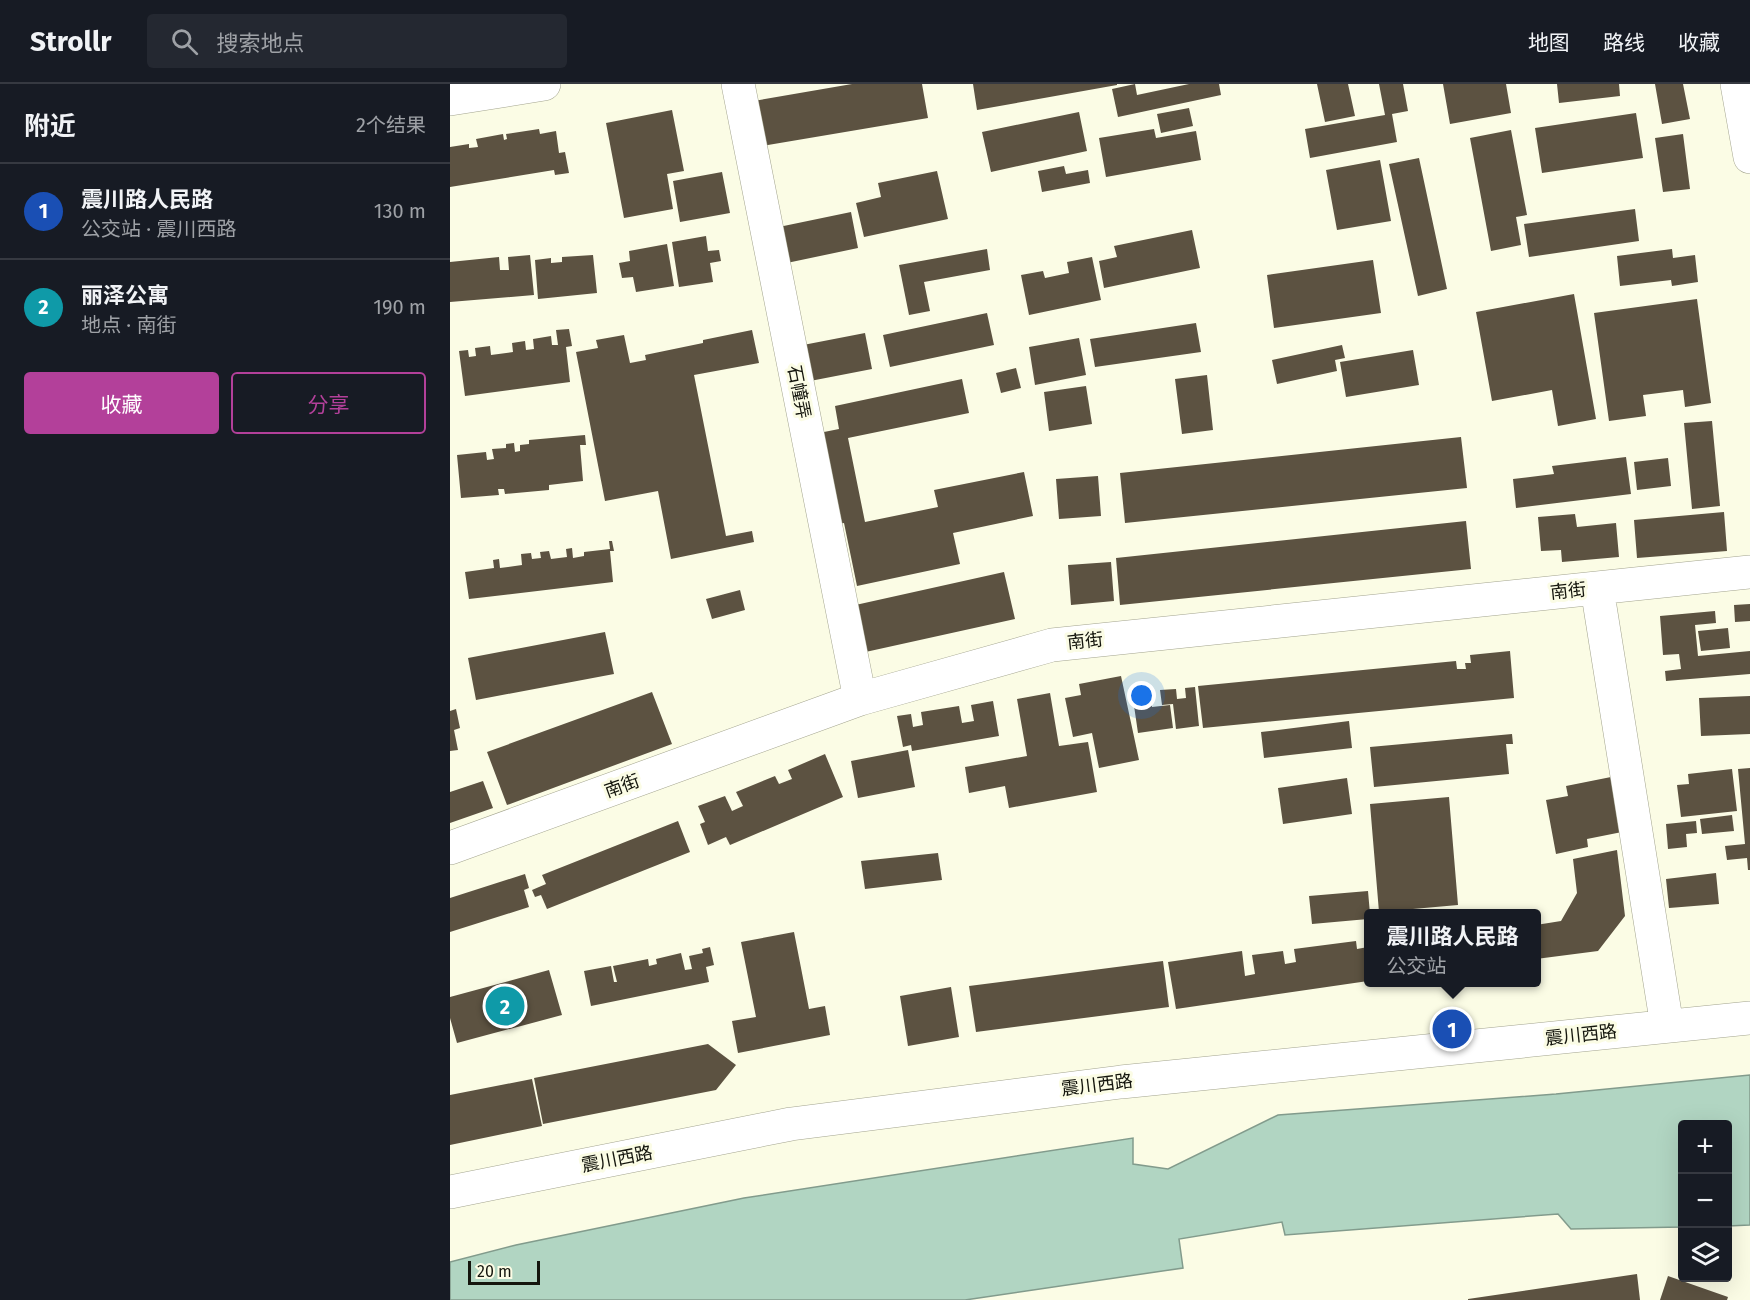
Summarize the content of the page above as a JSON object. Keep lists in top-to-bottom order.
{
  "streets": {
    "street": ["石幢弄", "南街", "震川西路"]
  },
  "crossings": [
    ["石幢弄", "南街"]
  ],
  "scale_bar": "20 m",
  "page": {
    "header": "Strollr",
    "search": "搜索地点",
    "nav": ["地图", "路线", "收藏"],
    "heading": ["附近", "2个结果"],
    "list": [
      {
        "mark": "1",
        "name": "震川路人民路",
        "note": "公交站 · 震川西路",
        "value": "130 m"
      },
      {
        "mark": "2",
        "name": "丽泽公寓",
        "note": "地点 · 南街",
        "value": "190 m"
      }
    ],
    "buttons": ["收藏", "分享"],
    "popup": ["震川路人民路", "公交站"],
    "pins": ["2", "1"],
    "map_buttons": ["+", "−"],
    "scale": "20 m"
  }
}
